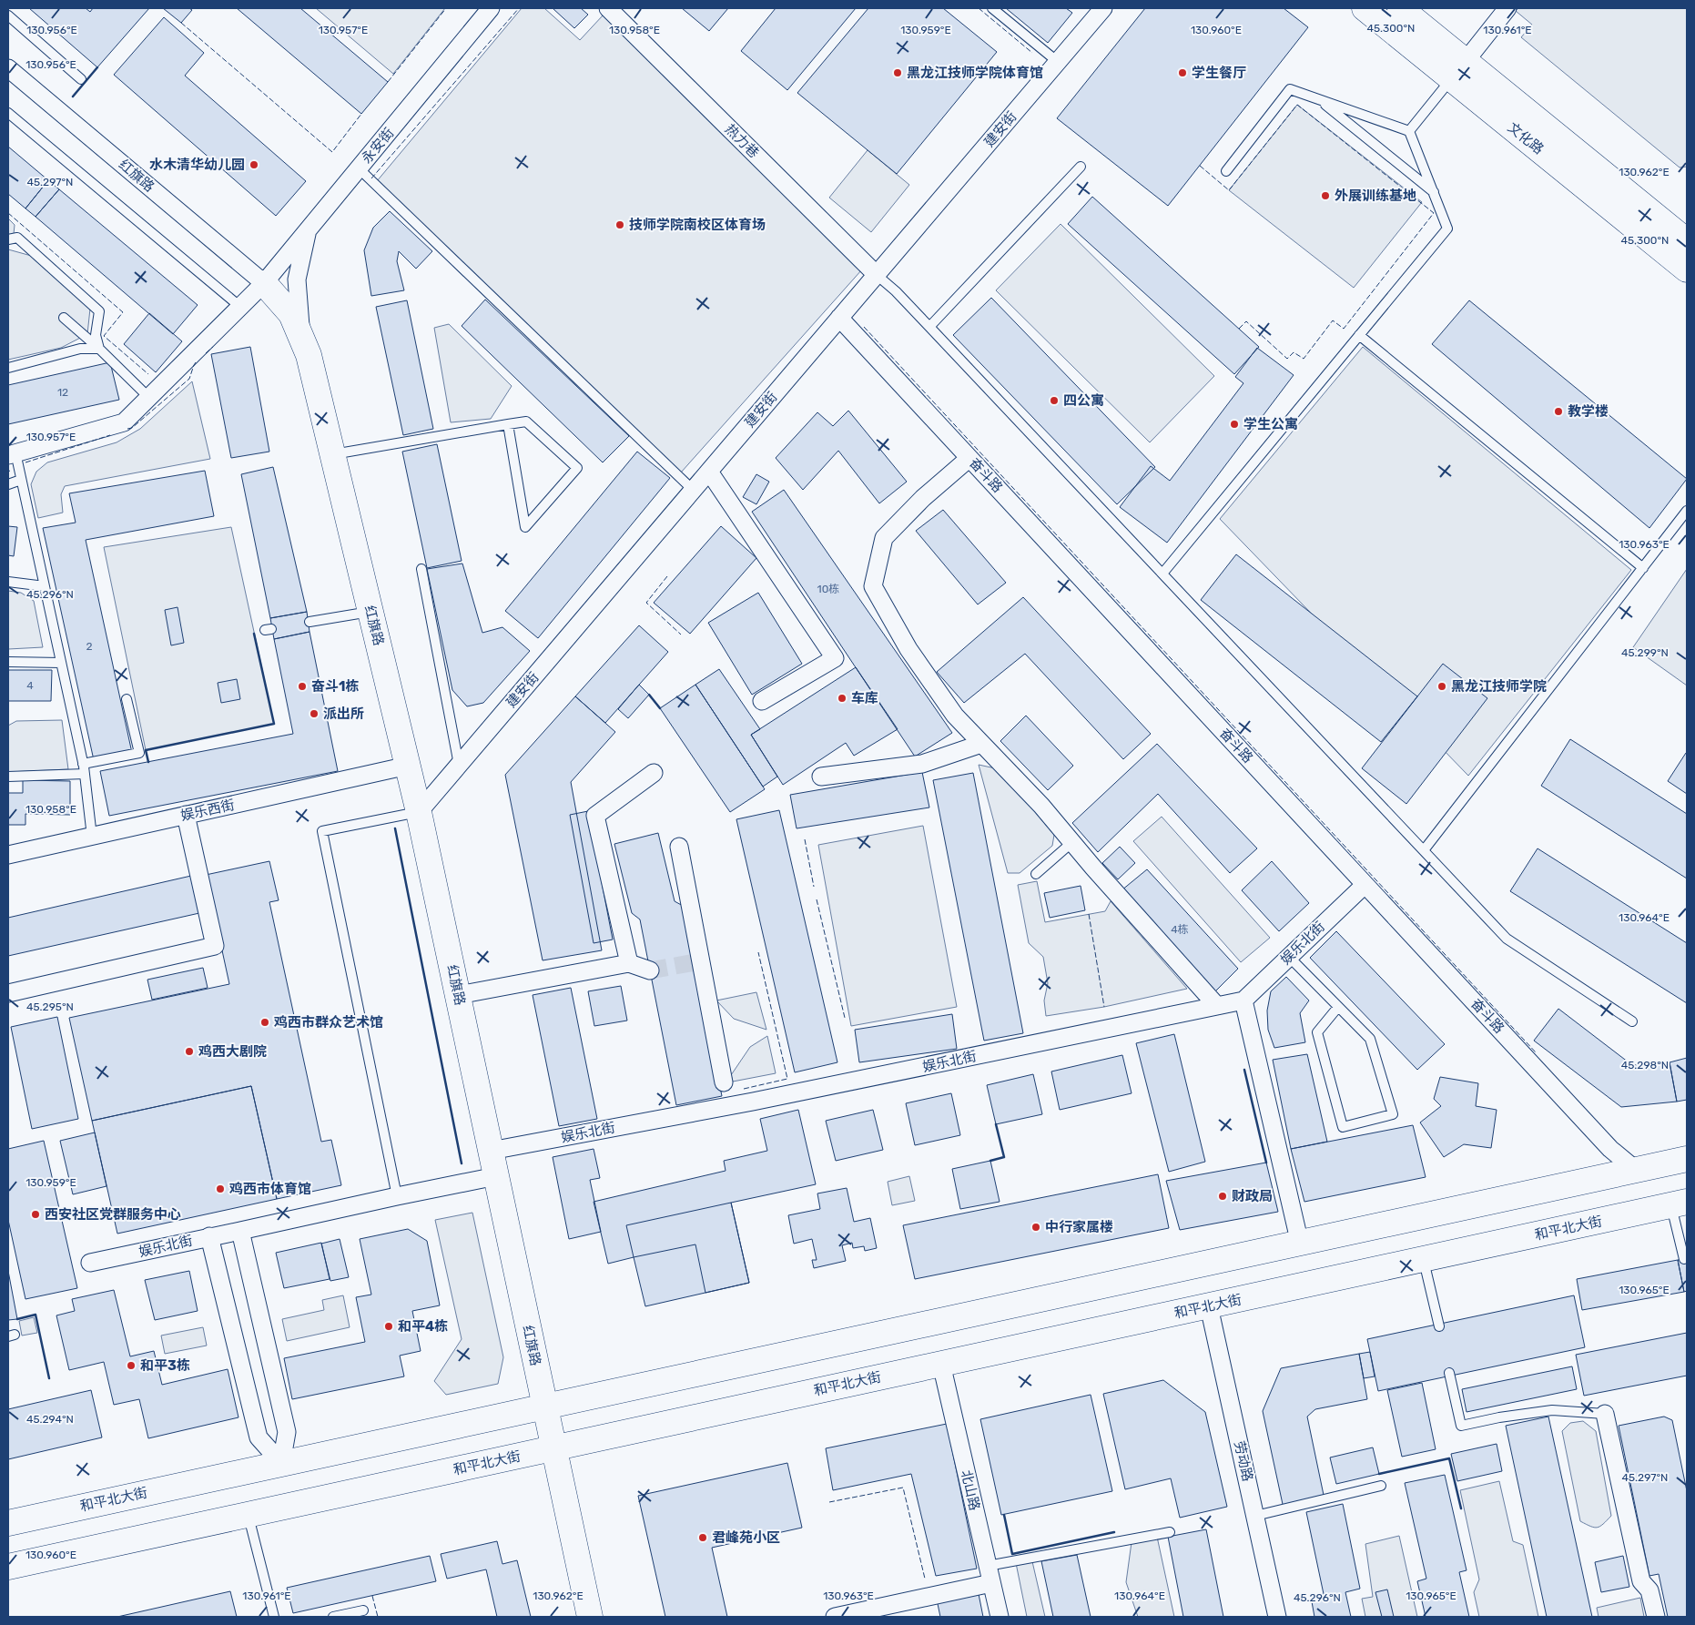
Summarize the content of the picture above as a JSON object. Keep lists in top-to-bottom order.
{
  "streets": {
    "main road": ["文化路", "红旗路", "和平北大街"],
    "street": [
      "建安街",
      "热力巷",
      "永安街",
      "奋斗路",
      "娱乐西街",
      "娱乐北街",
      "劳动路",
      "北山路"
    ]
  },
  "crossings": [
    ["建安街", "热力巷"],
    ["建安街", "红旗路"],
    ["建安街", "奋斗路"],
    ["永安街", "红旗路"],
    ["红旗路", "娱乐西街"],
    ["红旗路", "娱乐北街"],
    ["红旗路", "和平北大街"],
    ["奋斗路", "娱乐北街"],
    ["奋斗路", "和平北大街"],
    ["和平北大街", "劳动路"],
    ["和平北大街", "北山路"]
  ],
  "places": [
    "黑龙江技师学院体育馆",
    "学生餐厅",
    "水木清华幼儿园",
    "外展训练基地",
    "技师学院南校区体育场",
    "四公寓",
    "教学楼",
    "学生公寓",
    "奋斗1栋",
    "黑龙江技师学院",
    "车库",
    "派出所",
    "鸡西市群众艺术馆",
    "鸡西大剧院",
    "鸡西市体育馆",
    "财政局",
    "西安社区党群服务中心",
    "中行家属楼",
    "和平4栋",
    "和平3栋",
    "君峰苑小区"
  ],
  "house_numbers": [
    "12",
    "10栋",
    "2",
    "4",
    "4栋"
  ],
  "coordinates": [
    "45.300°N",
    "130.957°E",
    "130.958°E",
    "130.961°E",
    "130.956°E",
    "130.959°E",
    "130.960°E",
    "130.962°E",
    "45.297°N",
    "130.963°E",
    "45.296°N",
    "45.299°N",
    "130.964°E",
    "45.295°N",
    "45.298°N",
    "130.965°E",
    "45.294°N"
  ]
}
